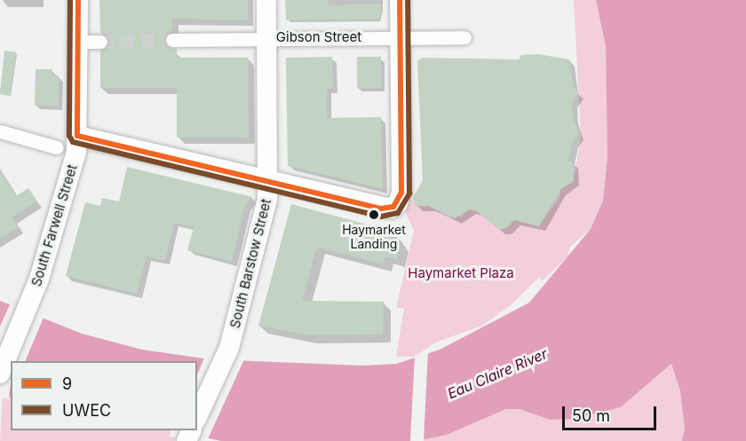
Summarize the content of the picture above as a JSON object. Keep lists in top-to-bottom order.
{
  "streets": {
    "street": ["Gibson Street", "South Farwell Street", "South Barstow Street"]
  },
  "crossings": [
    ["Gibson Street", "South Barstow Street"]
  ],
  "water": ["Eau Claire River"],
  "parks": ["Haymarket Plaza"],
  "places": ["Haymarket Landing"],
  "lines": ["transit line 9", "transit line UWEC"],
  "legend": ["9", "UWEC"],
  "scale_bar": "50 m"
}
